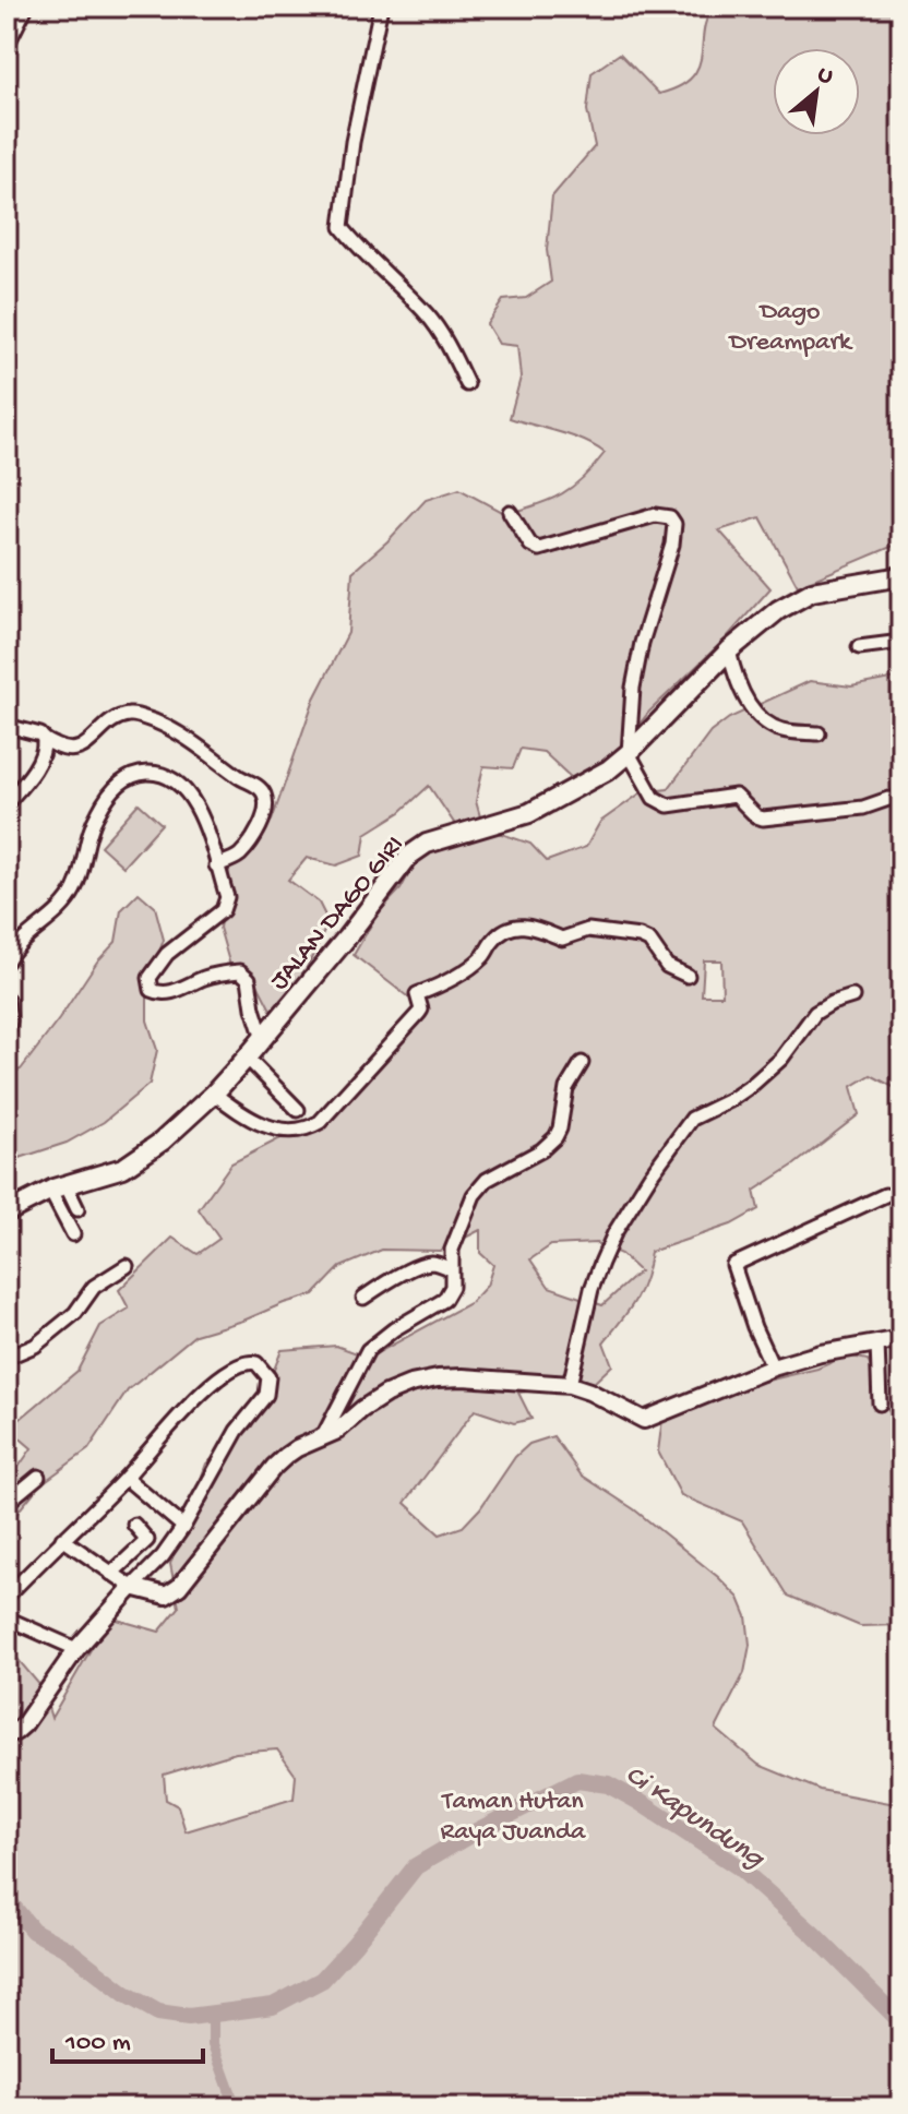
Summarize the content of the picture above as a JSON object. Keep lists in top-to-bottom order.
{
  "streets": {
    "main road": ["JALAN DAGO GIRI"]
  },
  "water": ["Ci Kapundung"],
  "parks": ["Dago Dreampark", "Taman Hutan Raya Juanda"],
  "scale_bar": "100 m",
  "north": "top right"
}
